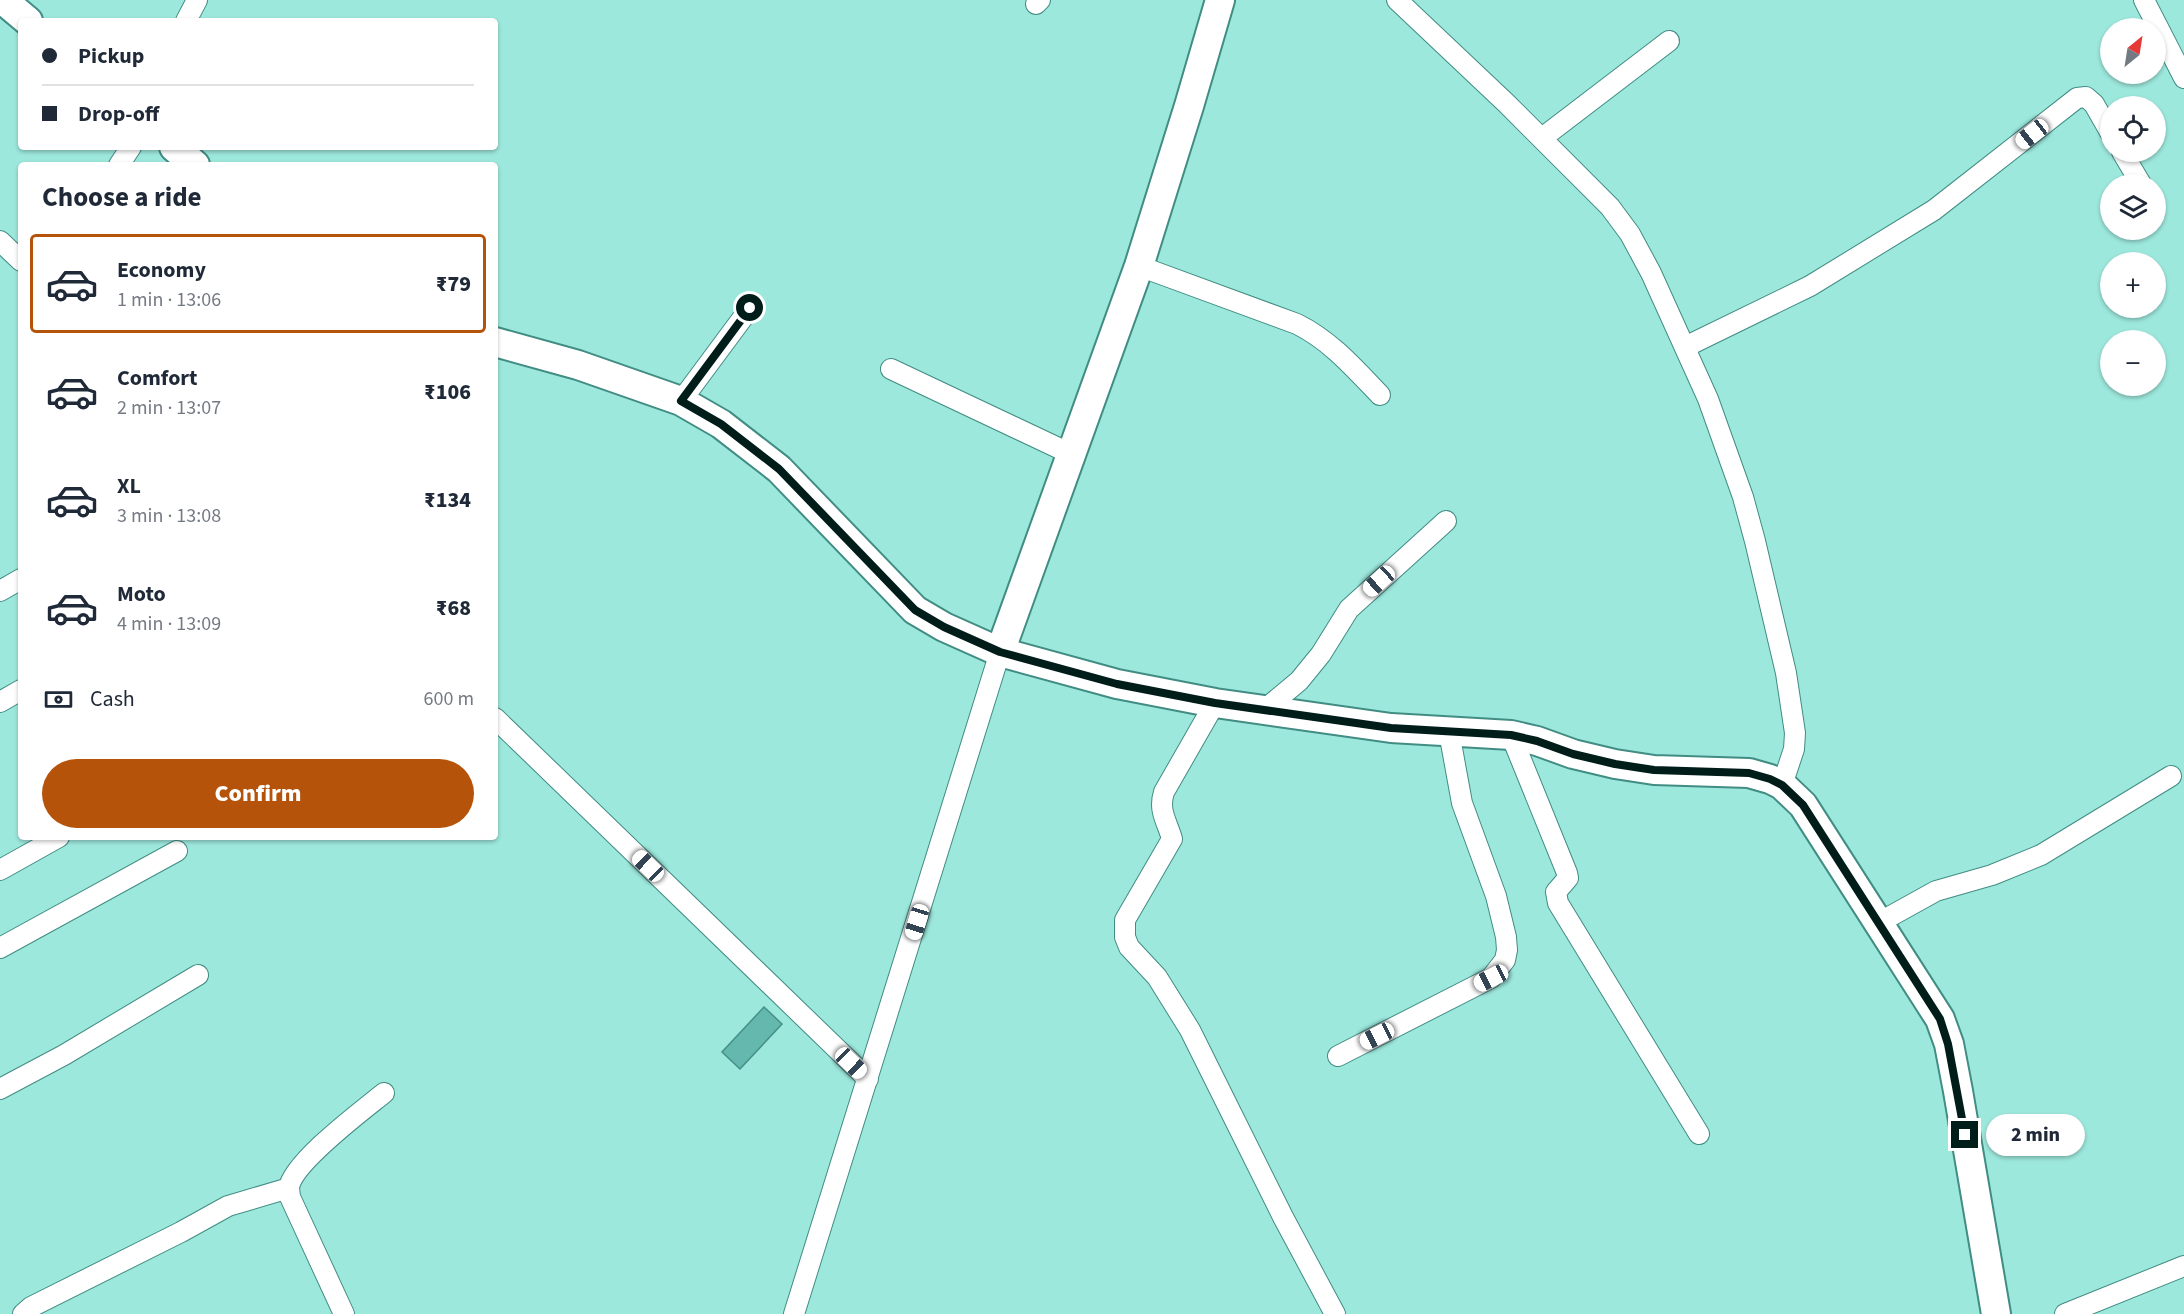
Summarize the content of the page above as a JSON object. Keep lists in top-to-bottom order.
{
  "north": "top right",
  "page": {
    "map_buttons": ["+", "−"],
    "banner": ["Pickup", "Drop-off"],
    "heading": "Choose a ride",
    "list": [
      {
        "name": "Economy",
        "note": "1 min · 13:06",
        "value": "₹79"
      },
      {
        "name": "Comfort",
        "note": "2 min · 13:07",
        "value": "₹106"
      },
      {
        "name": "XL",
        "note": "3 min · 13:08",
        "value": "₹134"
      },
      {
        "name": "Moto",
        "note": "4 min · 13:09",
        "value": "₹68"
      }
    ],
    "pay": ["Cash", "600 m"],
    "buttons": "Confirm",
    "bubble": "2 min"
  }
}
